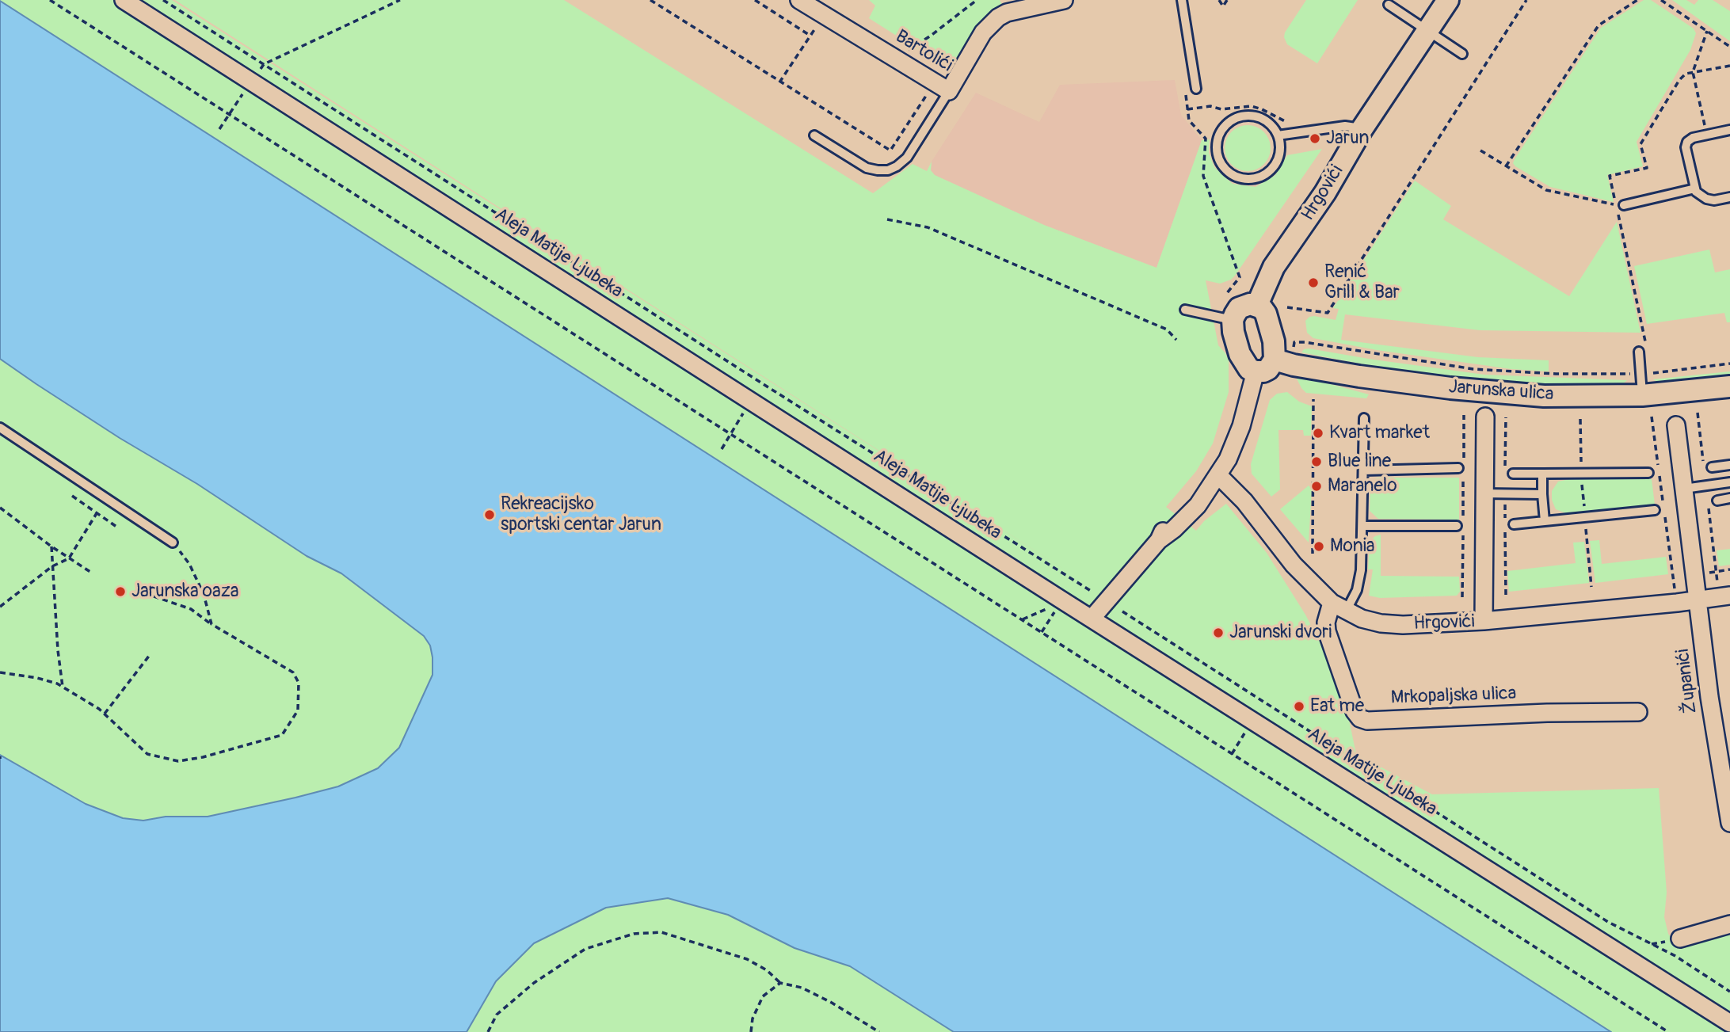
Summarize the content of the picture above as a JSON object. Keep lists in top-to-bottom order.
{
  "streets": {
    "street": [
      "Bartolići",
      "Hrgovići",
      "Aleja Matije Ljubeka",
      "Jarunska ulica",
      "Županići",
      "Mrkopaljska ulica"
    ]
  },
  "crossings": [
    ["Hrgovići", "Jarunska ulica"],
    ["Hrgovići", "Županići"],
    ["Hrgovići", "Mrkopaljska ulica"]
  ],
  "places": [
    "Jarun",
    "Renić Grill & Bar",
    "Kvart market",
    "Blue line",
    "Maranelo",
    "Rekreacijsko sportski centar Jarun",
    "Monia",
    "Jarunska oaza",
    "Jarunski dvori",
    "Eat me"
  ]
}
